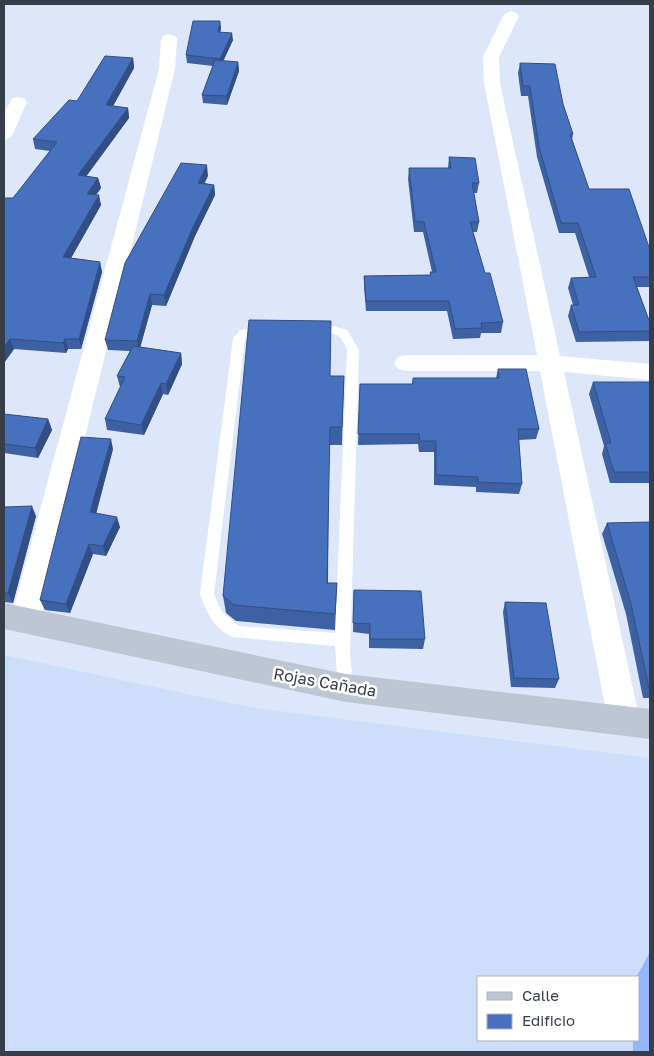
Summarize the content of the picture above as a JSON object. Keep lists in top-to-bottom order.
{
  "streets": {
    "main road": ["Rojas Cañada"]
  },
  "legend": ["Calle", "Edificio"]
}
